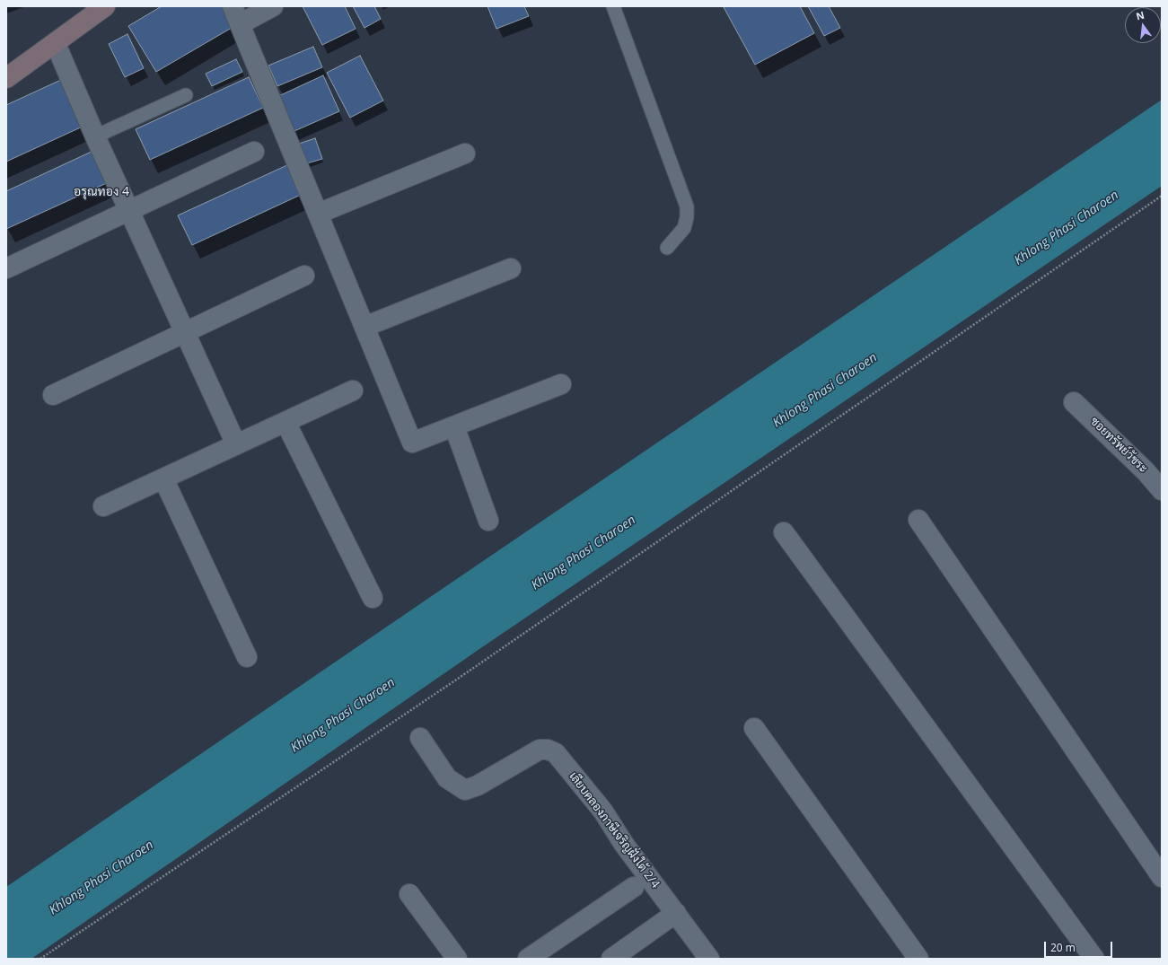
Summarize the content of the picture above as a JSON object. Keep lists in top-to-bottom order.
{
  "streets": {
    "street": ["ซอยทรัพย์วัชระ", "เลียบคลองภาษีเจริญฝั่งใต้ 2/4"]
  },
  "districts": ["อรุณทอง 4"],
  "water": ["Khlong Phasi Charoen"],
  "scale_bar": "20 m",
  "north": "top"
}
